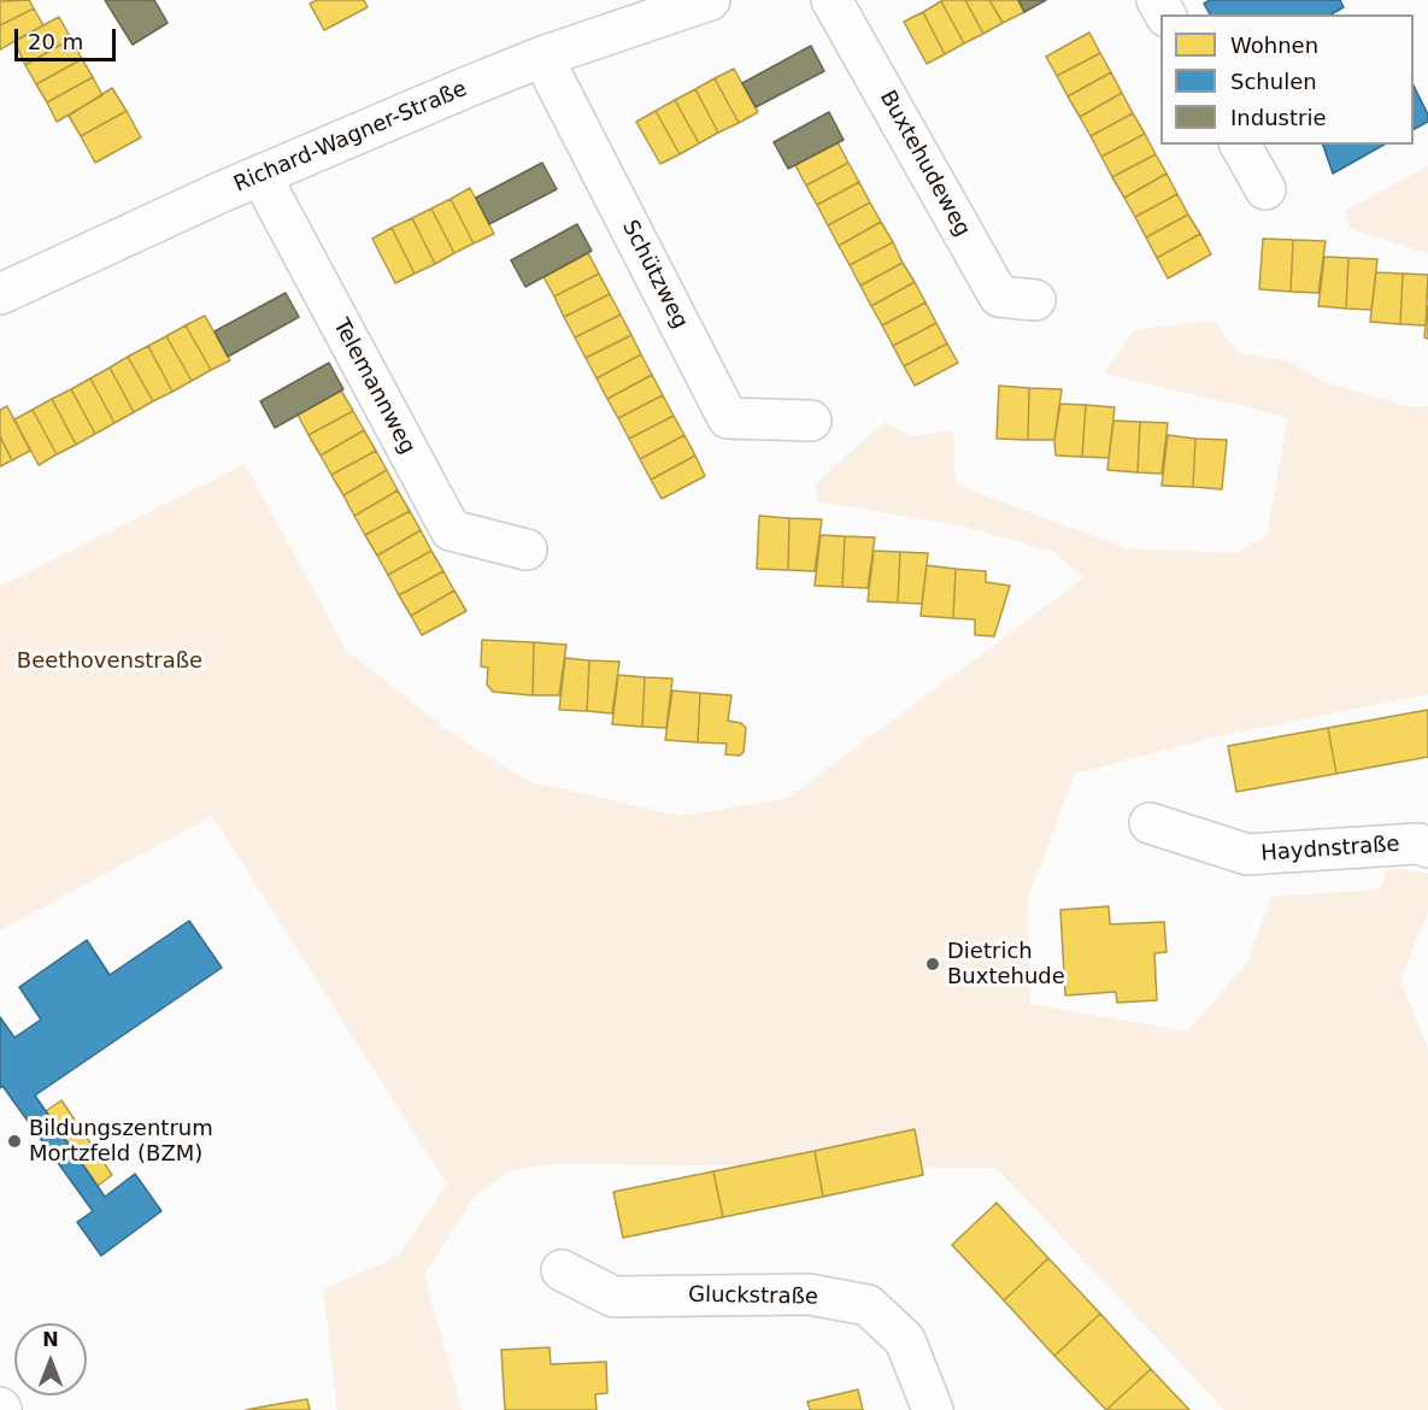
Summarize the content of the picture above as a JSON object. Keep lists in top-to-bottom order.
{
  "streets": {
    "street": [
      "Richard-Wagner-Straße",
      "Buxtehudeweg",
      "Schützweg",
      "Telemannweg",
      "Haydnstraße",
      "Gluckstraße"
    ]
  },
  "crossings": [
    ["Richard-Wagner-Straße", "Schützweg"],
    ["Richard-Wagner-Straße", "Telemannweg"]
  ],
  "parks": ["Beethovenstraße"],
  "places": ["Dietrich Buxtehude", "Bildungszentrum Mortzfeld (BZM)"],
  "legend": ["Wohnen", "Schulen", "Industrie"],
  "scale_bar": "20 m",
  "north": "top"
}
